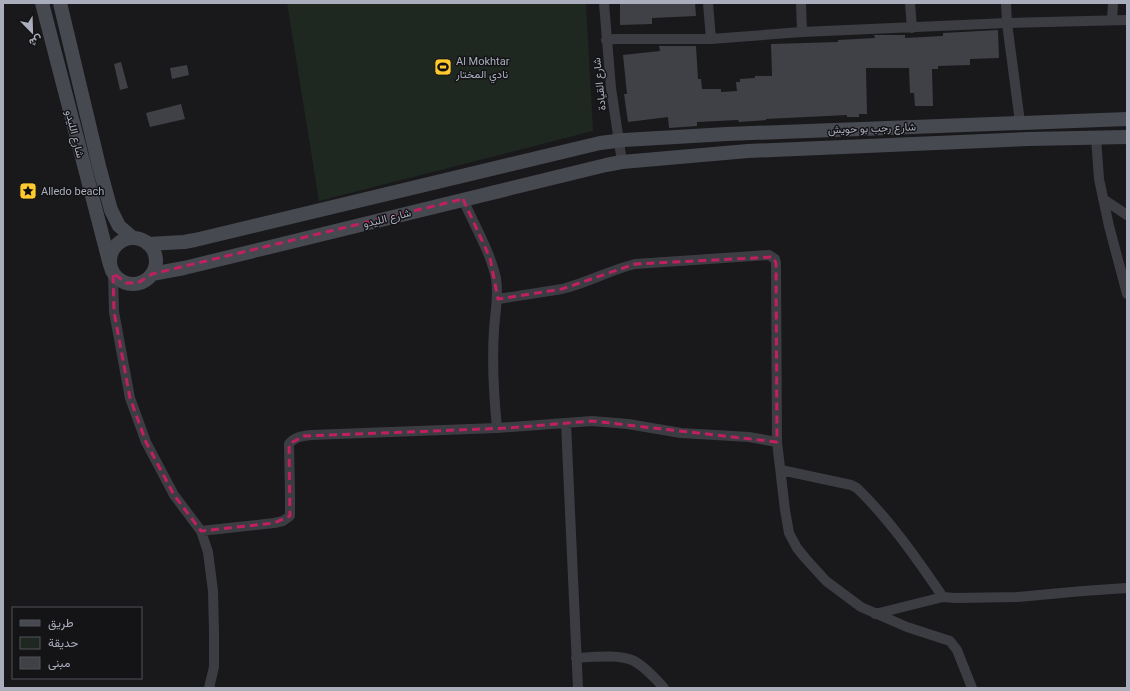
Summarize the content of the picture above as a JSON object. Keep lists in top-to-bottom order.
{
  "streets": {
    "main road": ["شارع رجب بو حويش", "شارع الليدو"],
    "street": ["شارع القيادة"]
  },
  "crossings": [
    ["شارع القيادة", "شارع رجب بو حويش"],
    ["شارع القيادة", "شارع الليدو"],
    ["شارع رجب بو حويش", "شارع الليدو"]
  ],
  "places": {
    "sports": ["Al Mokhtar نادي المختار"],
    "place": ["Alledo beach"]
  },
  "legend": ["طريق", "حديقة", "مبنى"],
  "north": "bottom right"
}
